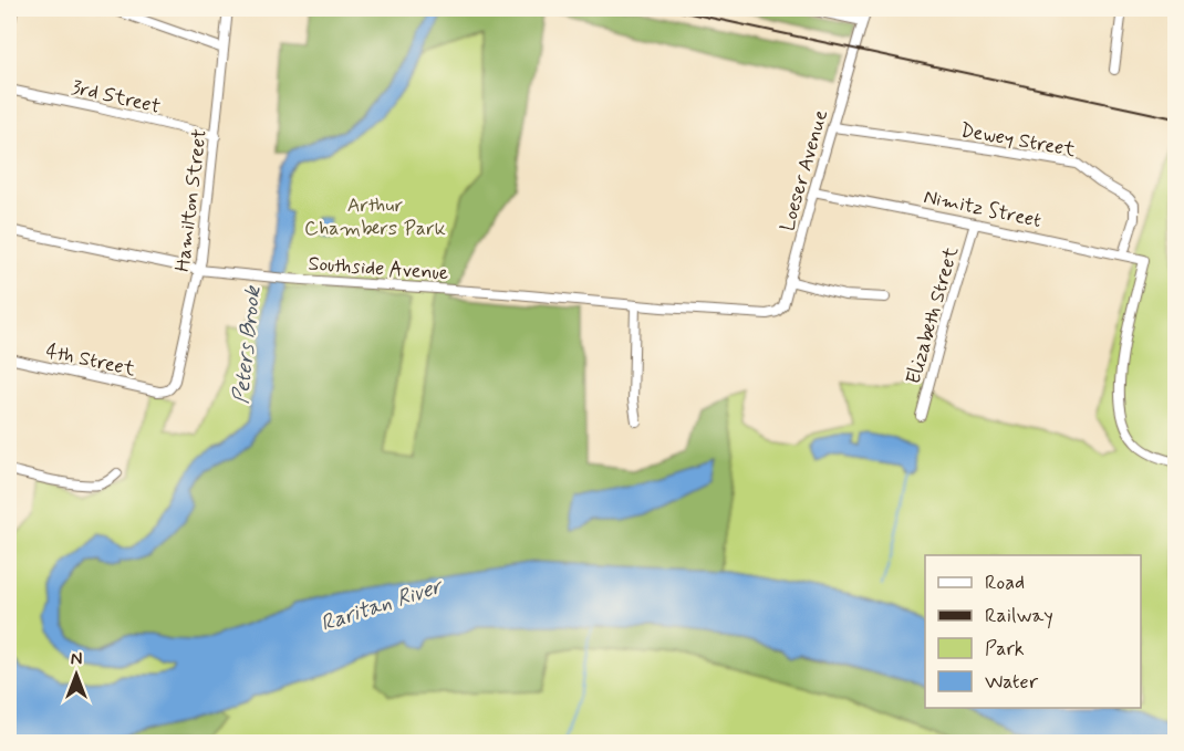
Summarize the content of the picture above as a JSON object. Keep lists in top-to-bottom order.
{
  "streets": {
    "street": [
      "3rd Street",
      "Dewey Street",
      "Loeser Avenue",
      "Hamilton Street",
      "Nimitz Street",
      "Southside Avenue",
      "Elizabeth Street",
      "4th Street"
    ]
  },
  "crossings": [
    ["3rd Street", "Hamilton Street"],
    ["Dewey Street", "Loeser Avenue"],
    ["Dewey Street", "Nimitz Street"],
    ["Loeser Avenue", "Nimitz Street"],
    ["Loeser Avenue", "Southside Avenue"],
    ["Hamilton Street", "Southside Avenue"],
    ["Hamilton Street", "4th Street"],
    ["Nimitz Street", "Elizabeth Street"]
  ],
  "water": ["Peters Brook", "Raritan River"],
  "parks": ["Arthur Chambers Park"],
  "legend": [
    "Road",
    "Railway",
    "Park",
    "Water"
  ],
  "north": "top"
}
